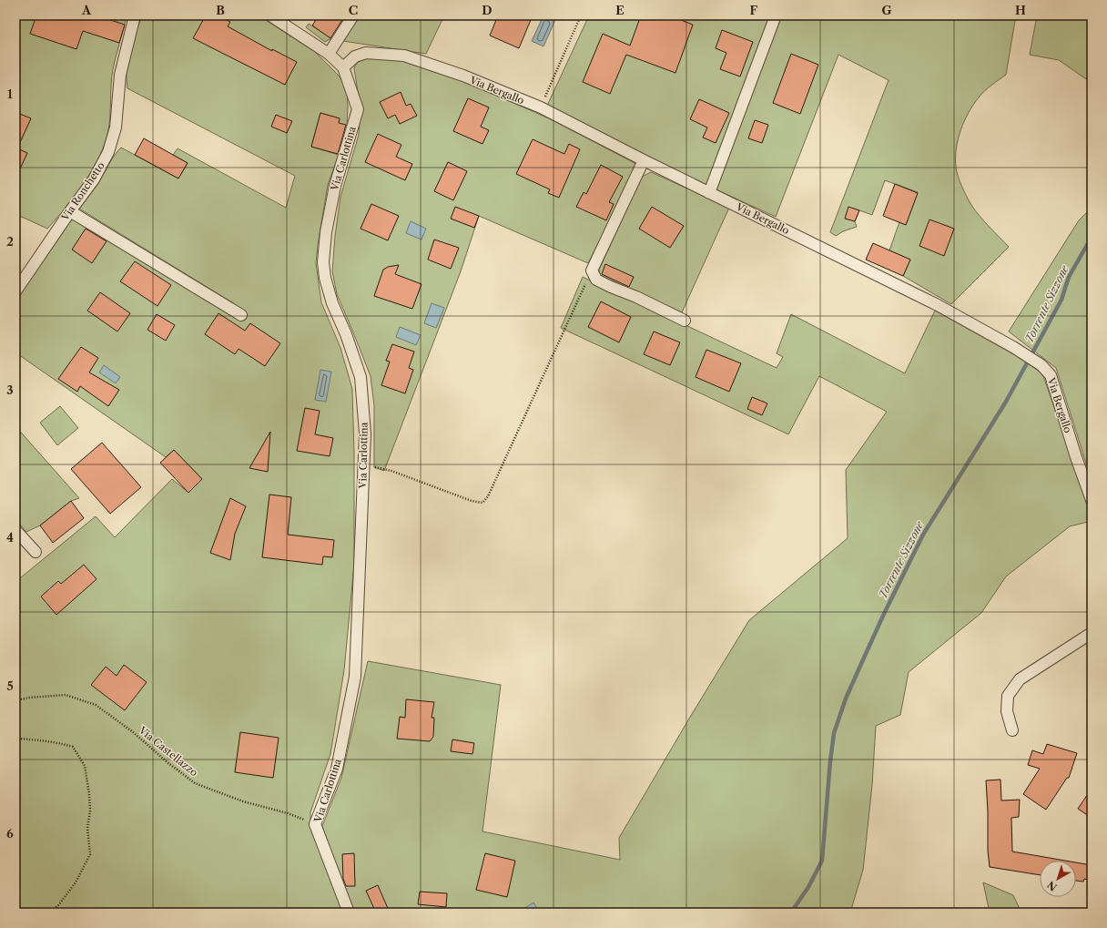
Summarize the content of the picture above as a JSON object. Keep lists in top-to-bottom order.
{
  "streets": {
    "street": ["Via Bergallo", "Via Carlottina", "Via Ronchetto"],
    "path": ["Via Castellazzo"]
  },
  "crossings": [
    ["Via Bergallo", "Via Carlottina"],
    ["Via Carlottina", "Via Castellazzo"]
  ],
  "water": ["Torrente Sizzone"],
  "north": "bottom left",
  "grid": {
    "columns": [
      "A",
      "B",
      "C",
      "D",
      "E",
      "F",
      "G",
      "H"
    ],
    "rows": [
      "1",
      "2",
      "3",
      "4",
      "5",
      "6"
    ]
  }
}
